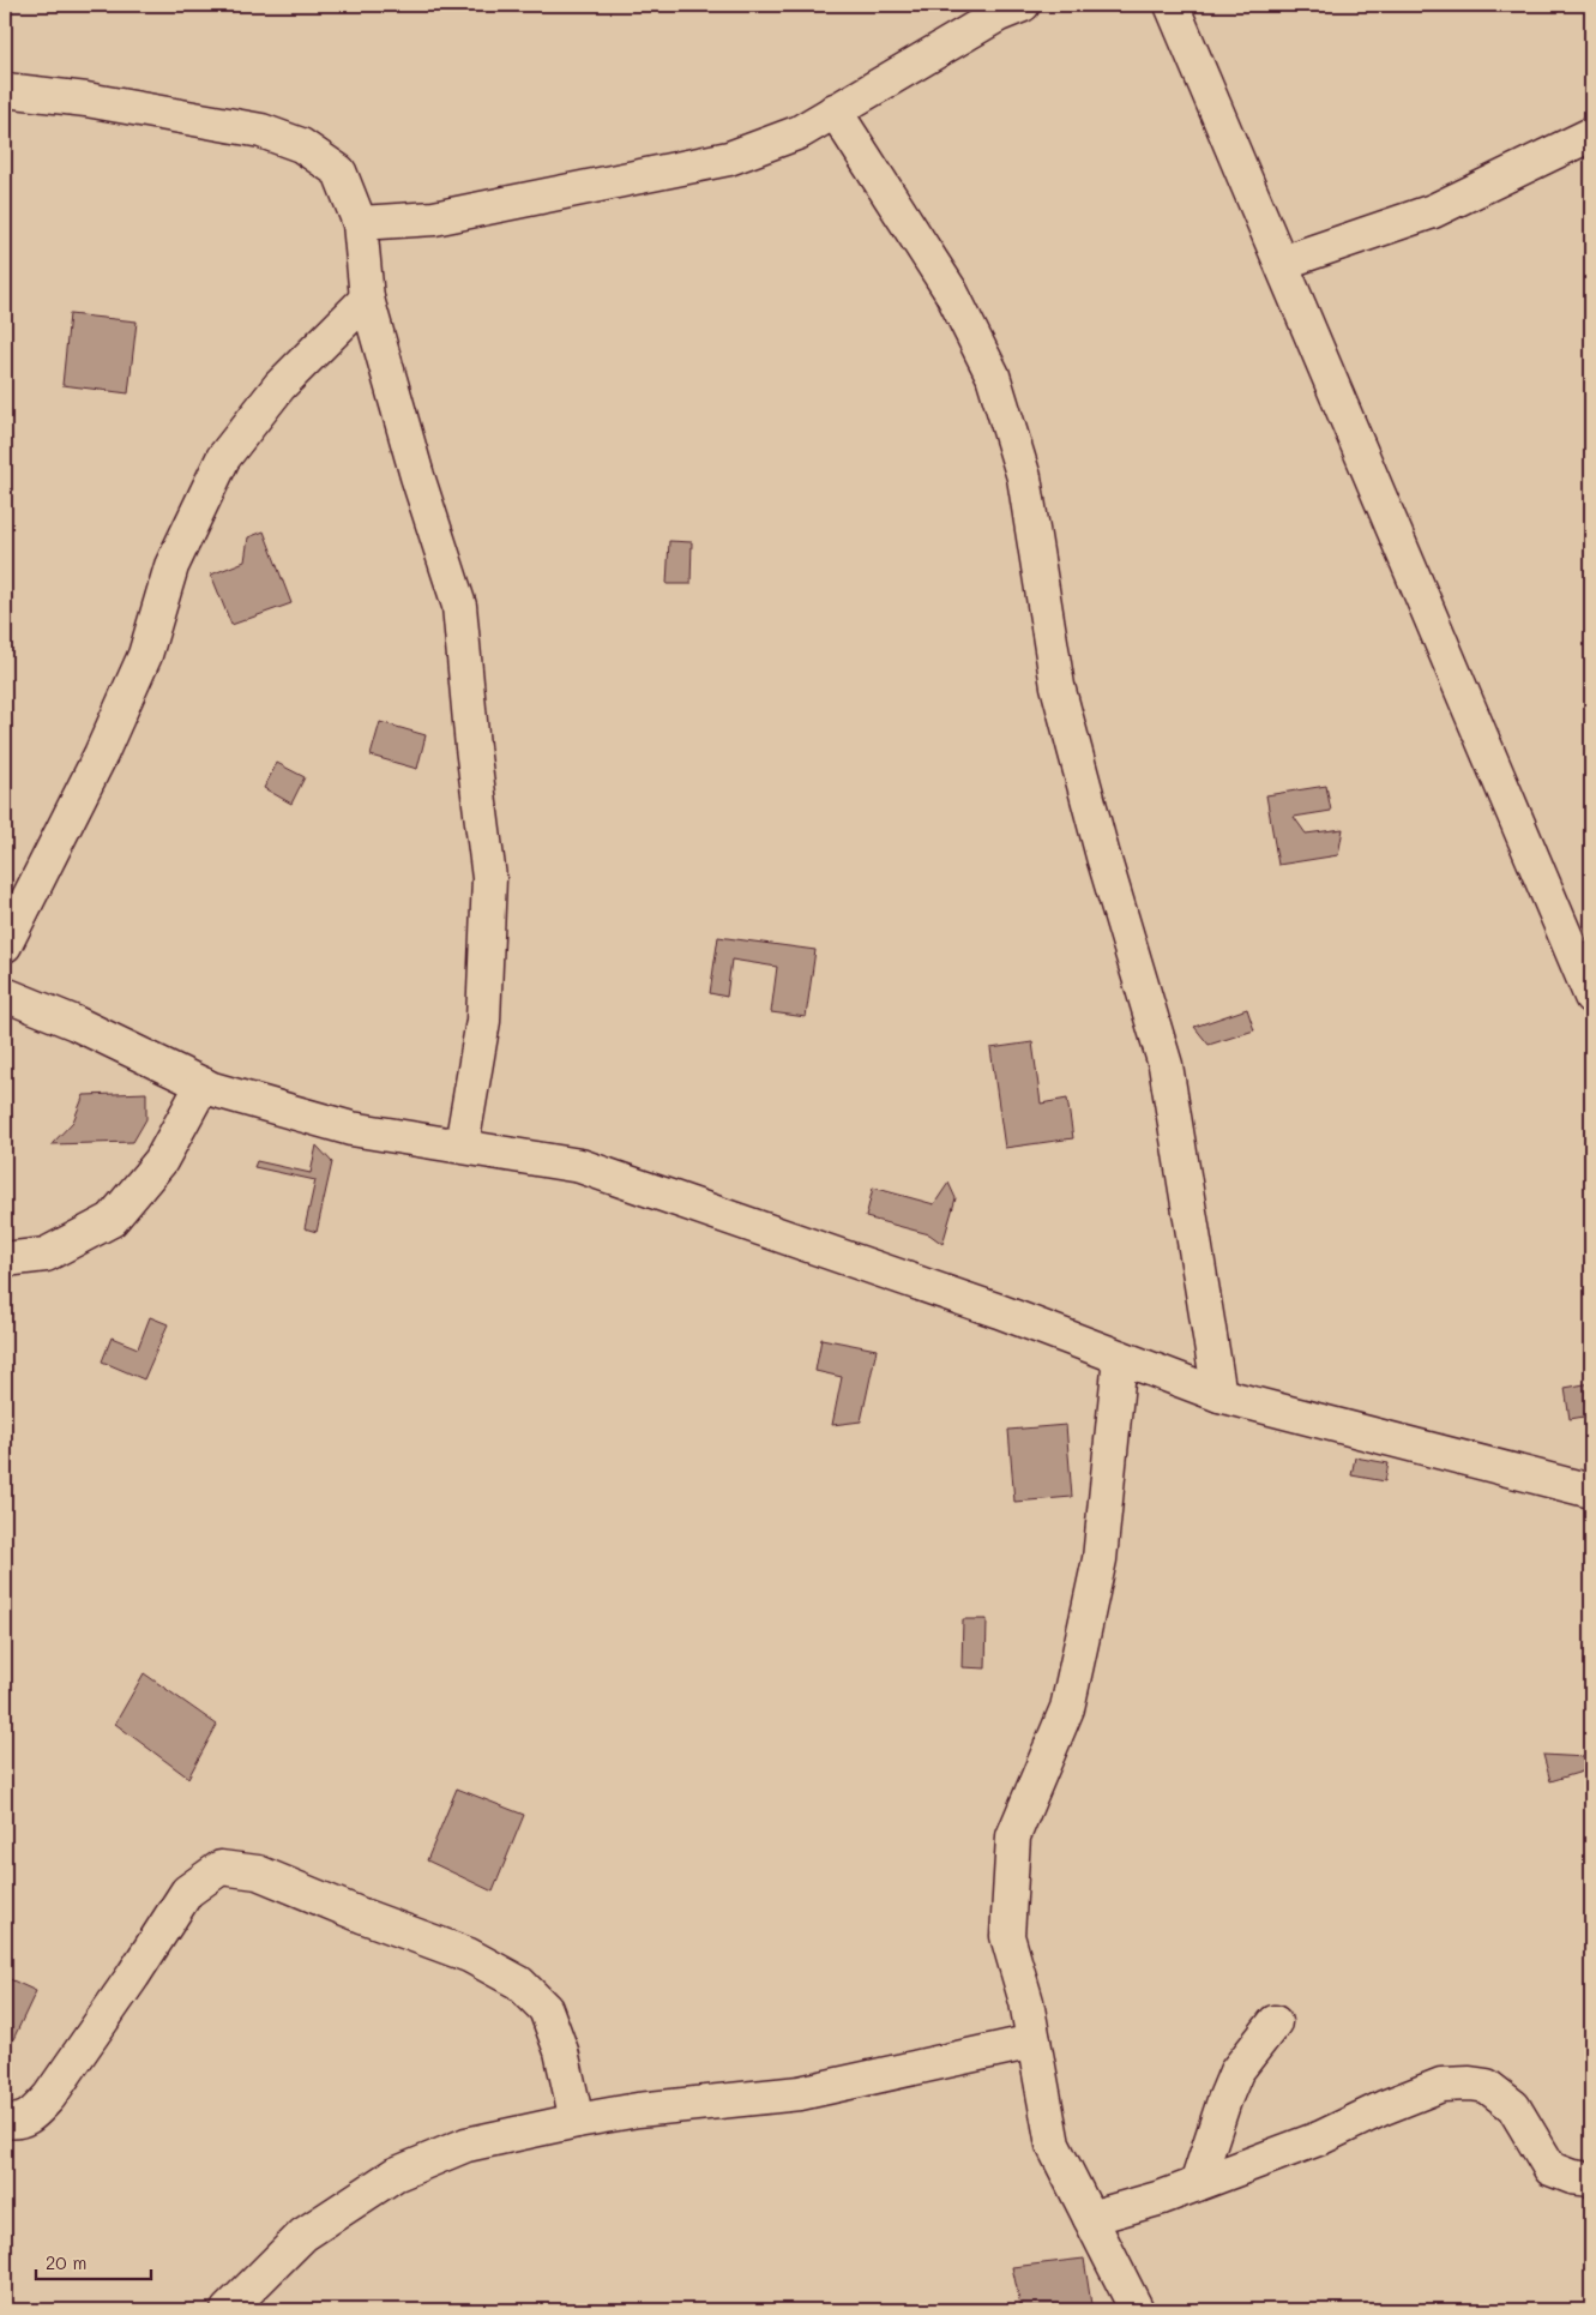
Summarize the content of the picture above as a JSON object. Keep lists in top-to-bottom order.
{
  "scale_bar": "20 m"
}
